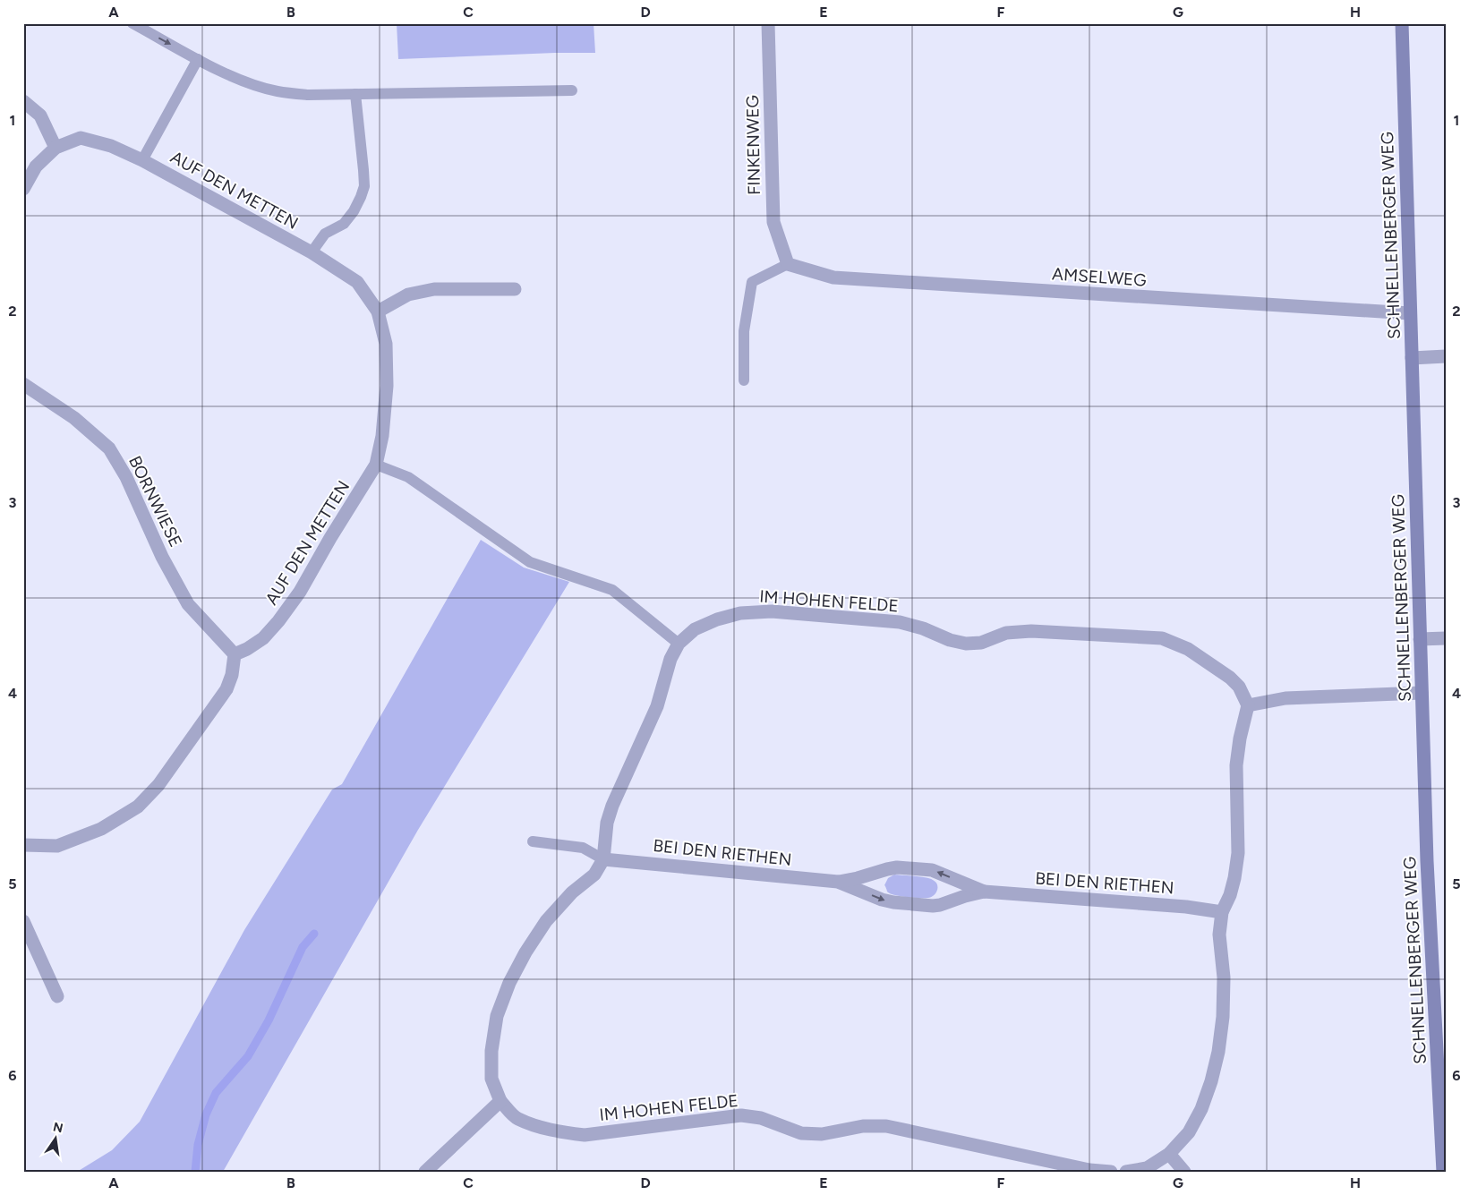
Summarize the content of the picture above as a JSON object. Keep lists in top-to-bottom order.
{
  "streets": {
    "street": [
      "FINKENWEG",
      "AUF DEN METTEN",
      "SCHNELLENBERGER WEG",
      "AMSELWEG",
      "BORNWIESE",
      "IM HOHEN FELDE",
      "BEI DEN RIETHEN"
    ]
  },
  "crossings": [
    ["FINKENWEG", "AMSELWEG"],
    ["AUF DEN METTEN", "BORNWIESE"],
    ["SCHNELLENBERGER WEG", "AMSELWEG"],
    ["IM HOHEN FELDE", "BEI DEN RIETHEN"]
  ],
  "north": "top",
  "grid": {
    "columns": [
      "A",
      "B",
      "C",
      "D",
      "E",
      "F",
      "G",
      "H"
    ],
    "rows": [
      "1",
      "2",
      "3",
      "4",
      "5",
      "6"
    ]
  }
}
